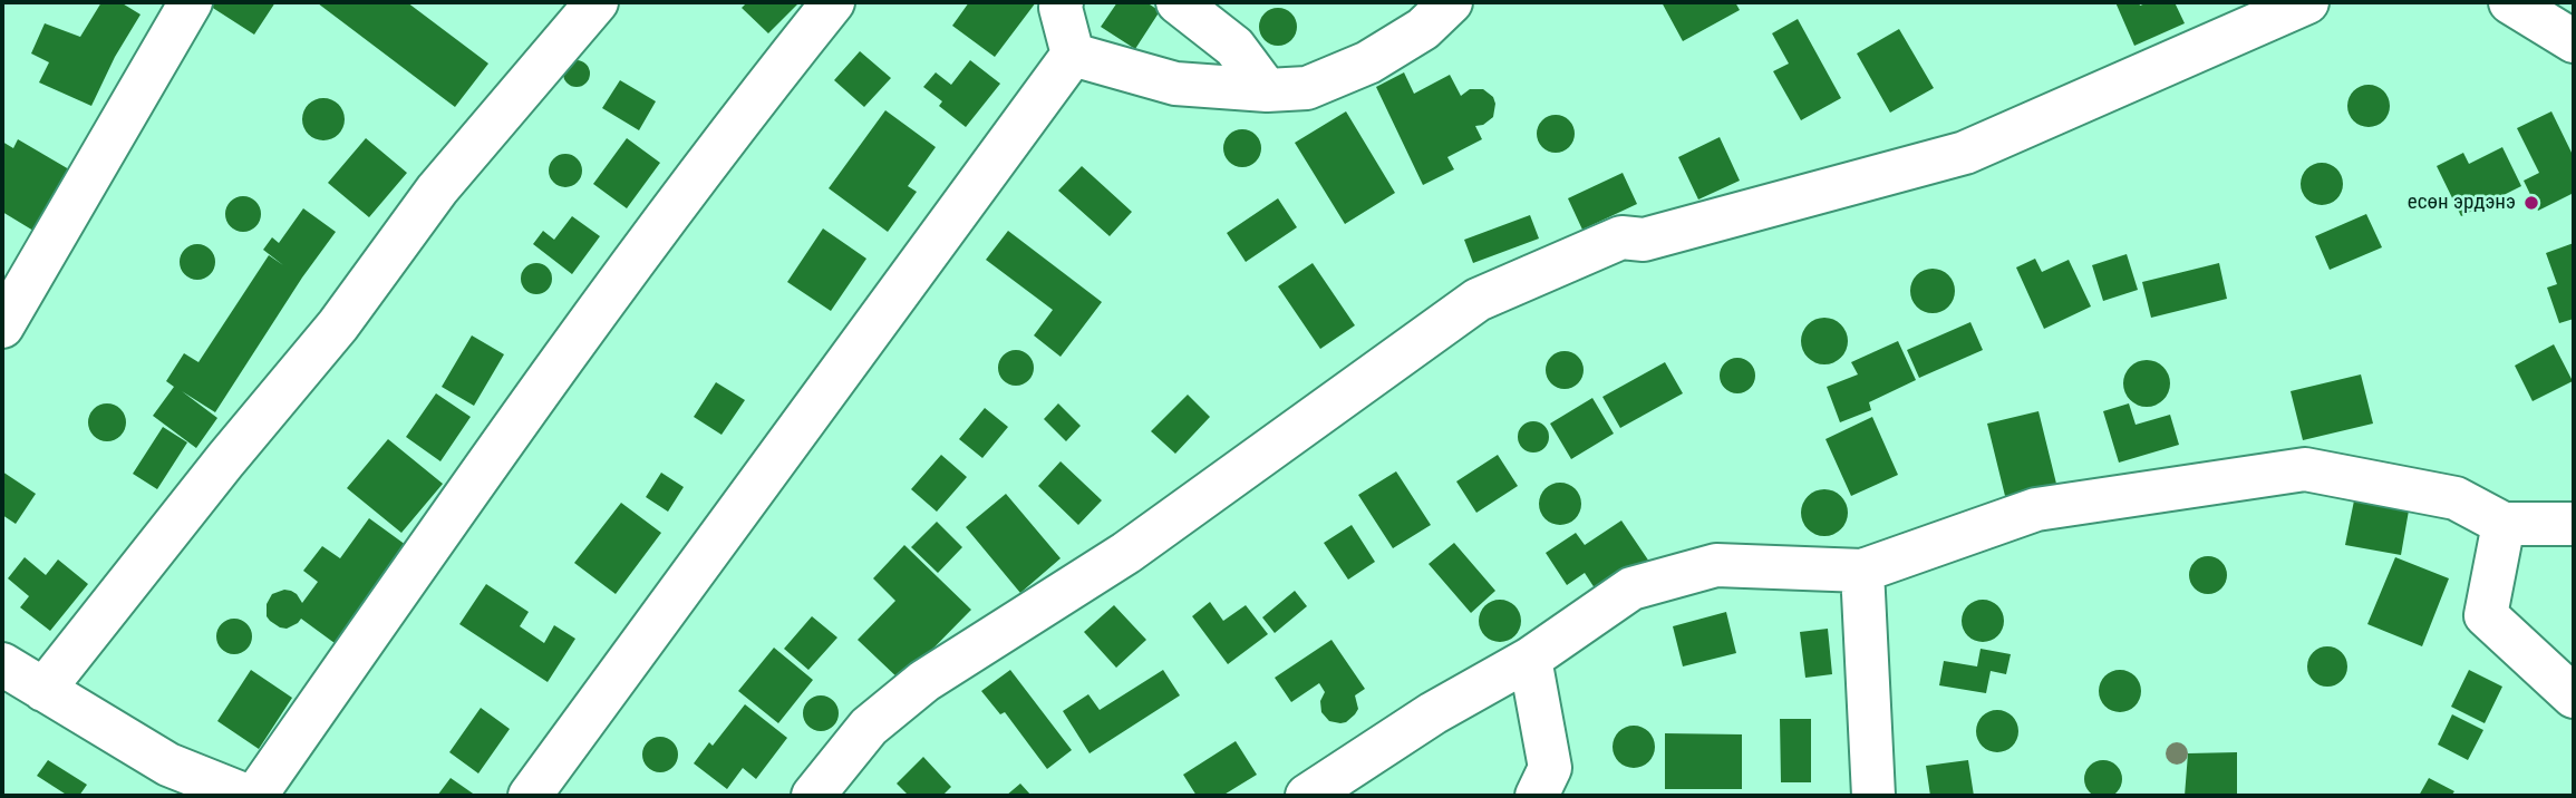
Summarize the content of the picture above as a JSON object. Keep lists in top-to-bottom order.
{
  "places": ["есөн эрдэнэ"]
}
